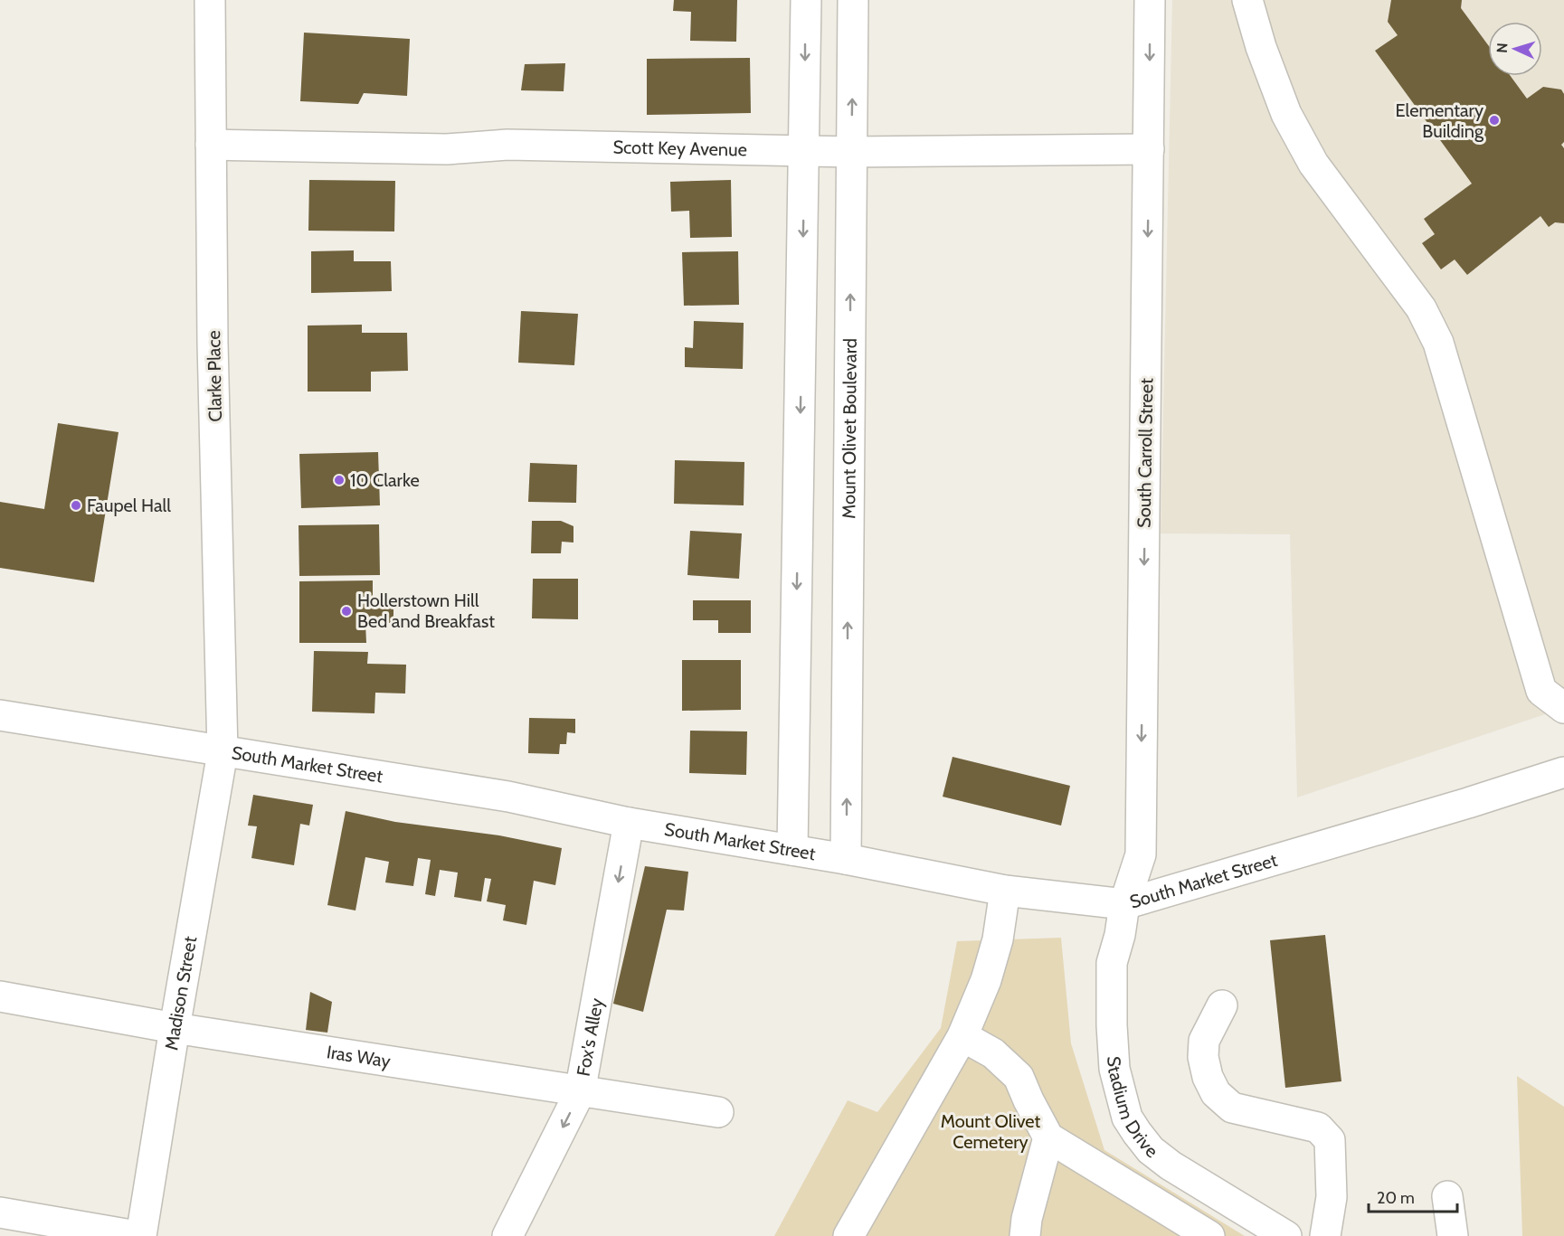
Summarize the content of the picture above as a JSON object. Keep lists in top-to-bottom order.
{
  "streets": {
    "street": [
      "Scott Key Avenue",
      "Clarke Place",
      "Mount Olivet Boulevard",
      "South Carroll Street",
      "South Market Street",
      "Madison Street",
      "Fox's Alley",
      "Iras Way",
      "Stadium Drive"
    ]
  },
  "crossings": [
    ["Scott Key Avenue", "Clarke Place"],
    ["Scott Key Avenue", "Mount Olivet Boulevard"],
    ["Scott Key Avenue", "South Carroll Street"],
    ["Clarke Place", "South Market Street"],
    ["Clarke Place", "Madison Street"],
    ["Mount Olivet Boulevard", "South Market Street"],
    ["South Carroll Street", "South Market Street"],
    ["South Carroll Street", "Stadium Drive"],
    ["South Market Street", "Madison Street"],
    ["South Market Street", "Fox's Alley"],
    ["South Market Street", "Stadium Drive"],
    ["Madison Street", "Iras Way"],
    ["Fox's Alley", "Iras Way"]
  ],
  "one_way": ["South Carroll Street", "Fox's Alley"],
  "parks": ["Mount Olivet Cemetery"],
  "places": [
    "Elementary Building",
    "10 Clarke",
    "Faupel Hall",
    "Hollerstown Hill Bed and Breakfast"
  ],
  "scale_bar": "20 m",
  "north": "left"
}
